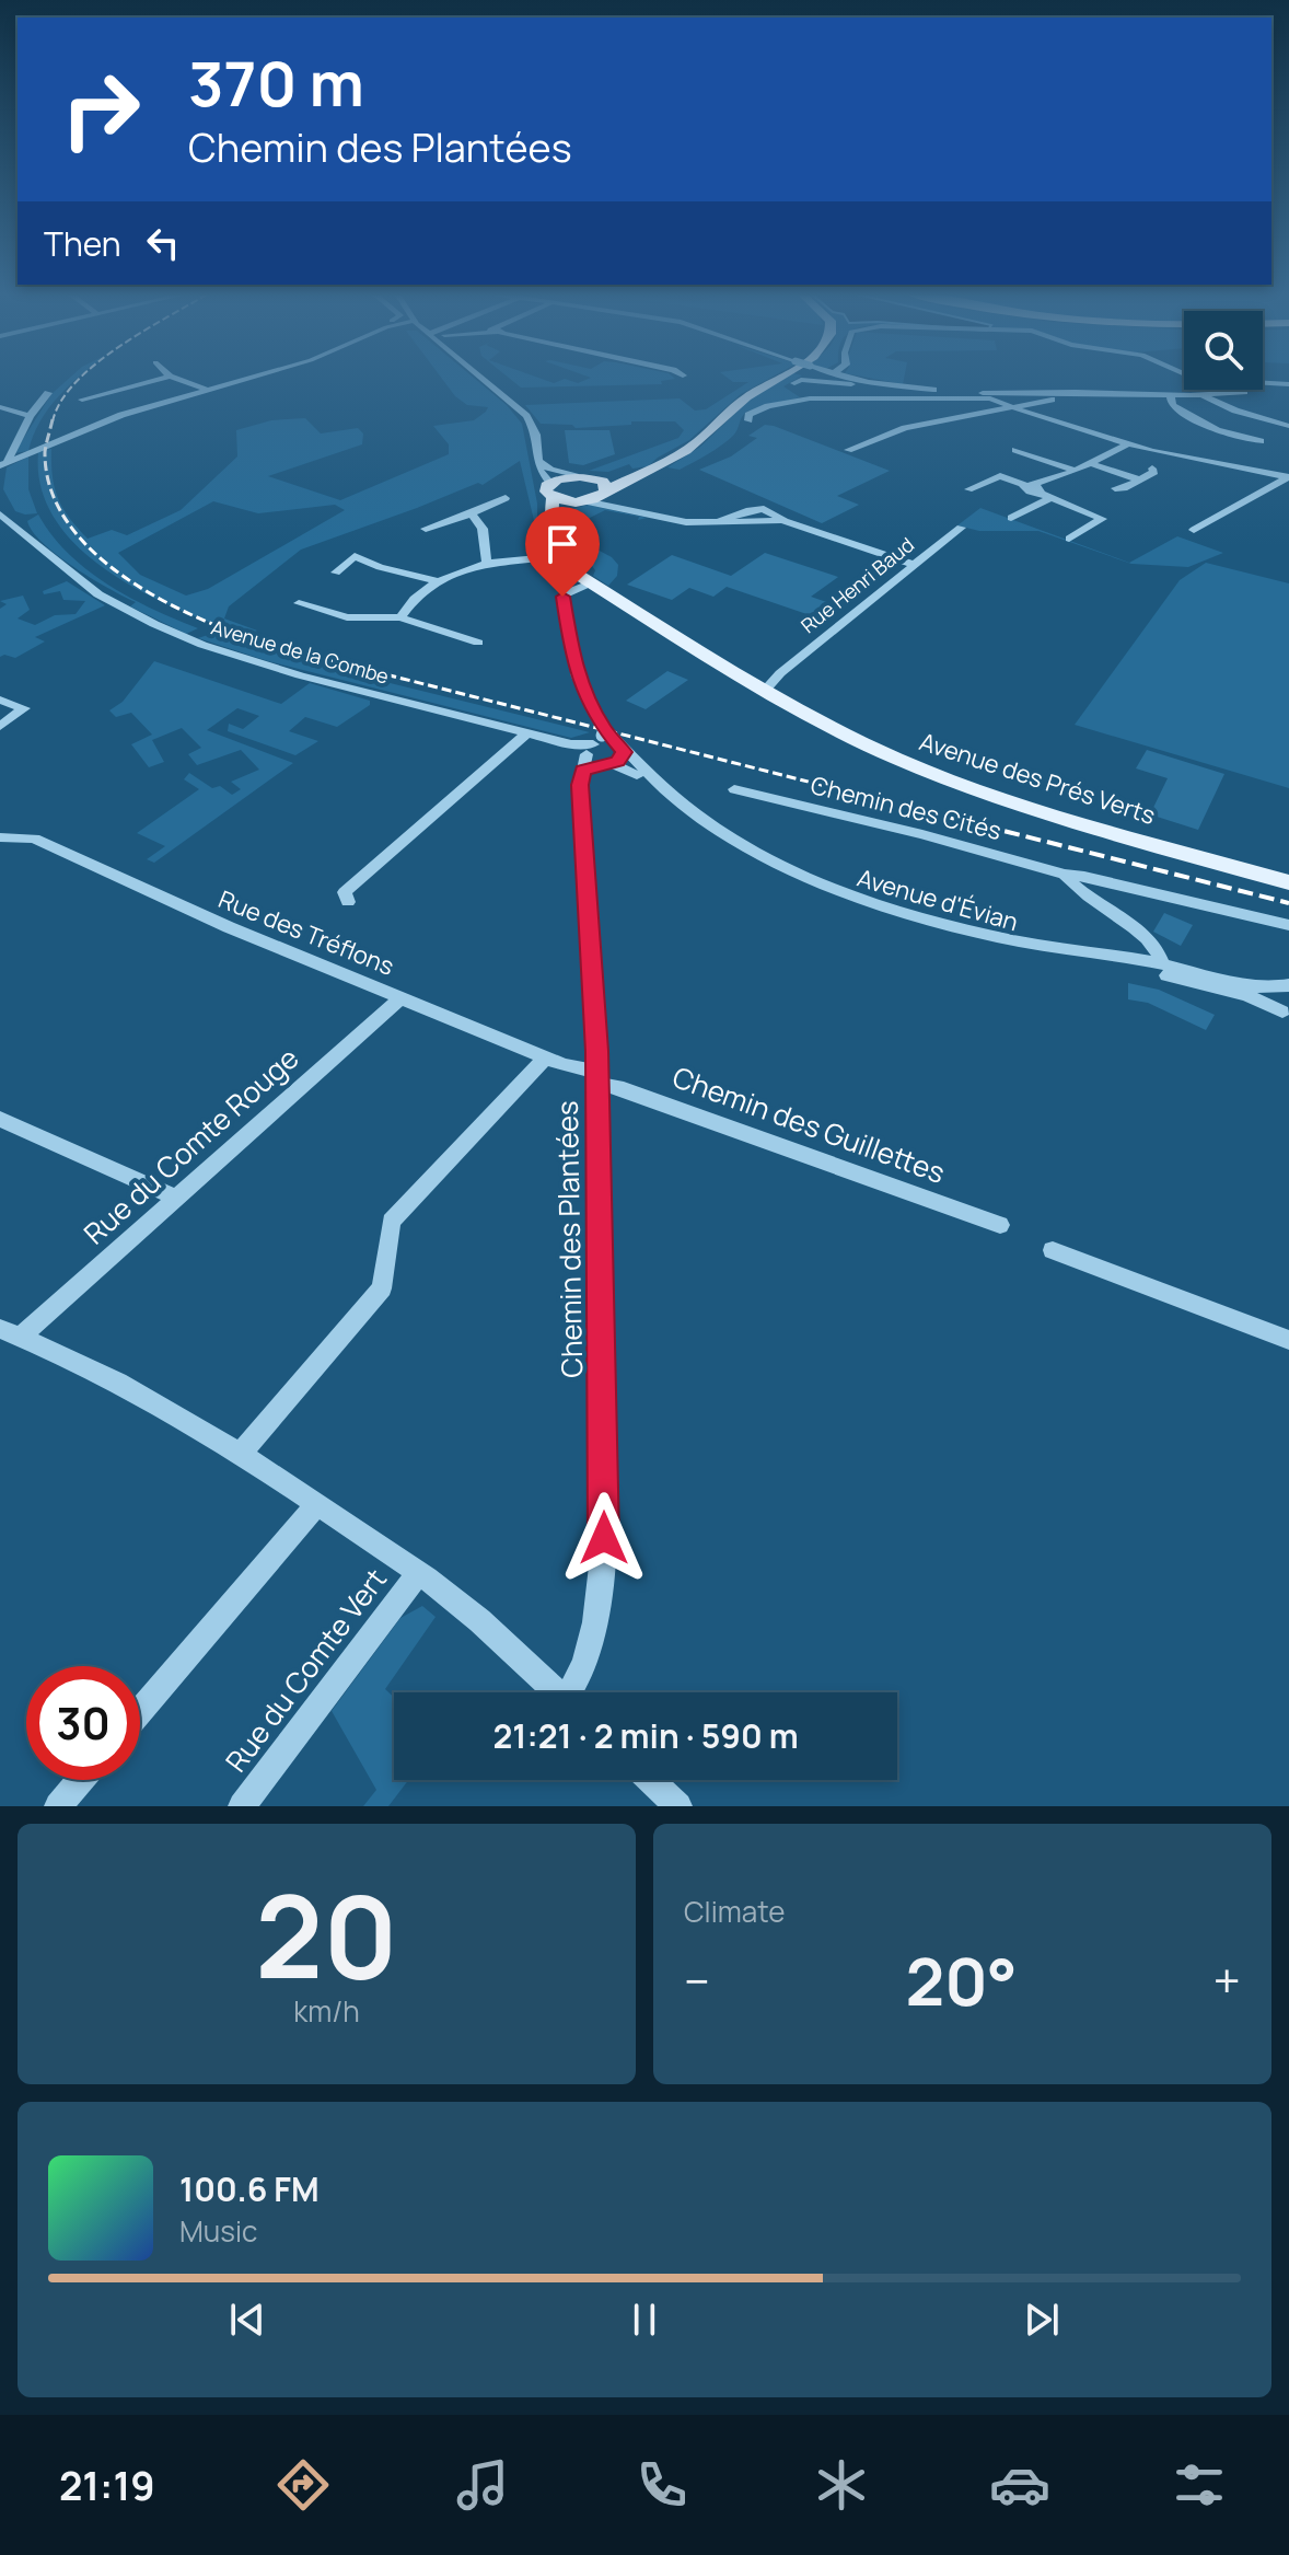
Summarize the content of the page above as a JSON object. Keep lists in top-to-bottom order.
{
  "streets": {
    "main road": ["Avenue des Prés Verts"],
    "street": [
      "Rue Henri Baud",
      "Avenue de la Combe",
      "Chemin des Cités",
      "Avenue d'Évian",
      "Rue des Tréflons",
      "Chemin des Guillettes",
      "Rue du Comte Rouge",
      "Chemin des Plantées",
      "Rue du Comte Vert"
    ]
  },
  "crossings": [
    ["Rue Henri Baud", "Avenue des Prés Verts"],
    ["Avenue de la Combe", "Avenue d'Évian"],
    ["Avenue de la Combe", "Chemin des Plantées"],
    ["Chemin des Cités", "Avenue d'Évian"],
    ["Avenue d'Évian", "Chemin des Plantées"],
    ["Rue des Tréflons", "Chemin des Guillettes"],
    ["Rue des Tréflons", "Rue du Comte Rouge"],
    ["Rue des Tréflons", "Chemin des Plantées"],
    ["Chemin des Guillettes", "Chemin des Plantées"]
  ],
  "page": {
    "turn": ["370 m", "Chemin des Plantées"],
    "then": "Then",
    "limit": "30",
    "trip": "21:21 · 2 min · 590 m",
    "tile": [
      ["20", "km/h"],
      "Climate"
    ],
    "heat": ["−", "20°", "+"],
    "song": ["100.6 FM", "Music"],
    "tabs": "21:19"
  }
}
